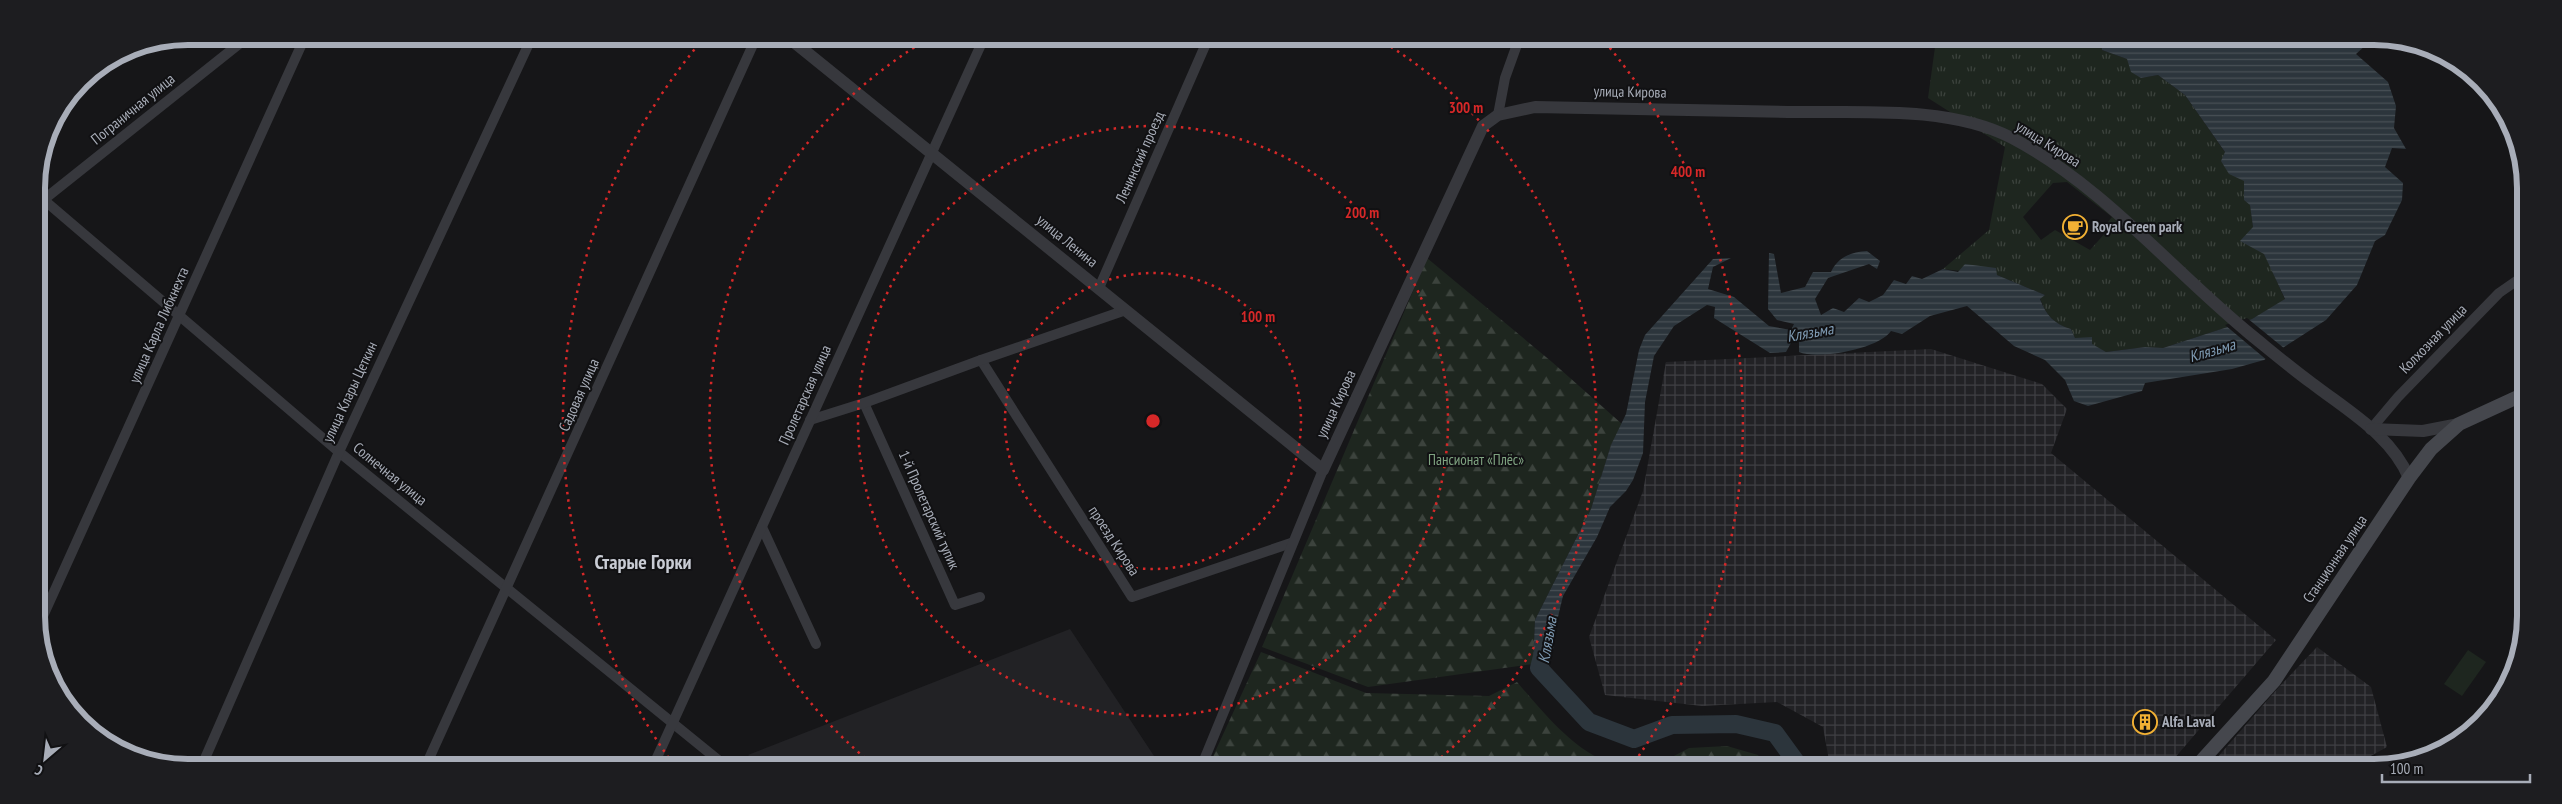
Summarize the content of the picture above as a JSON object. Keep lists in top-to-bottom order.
{
  "streets": {
    "main road": ["Станционная улица"],
    "street": [
      "улица Кирова",
      "Пограничная улица",
      "Ленинский проезд",
      "улица Ленина",
      "улица Карла Либкнехта",
      "Колхозная улица",
      "улица Клары Цеткин",
      "Садовая улица",
      "Пролетарская улица",
      "Солнечная улица",
      "1-й Пролетарский тупик",
      "проезд Кирова"
    ]
  },
  "crossings": [
    ["улица Кирова", "улица Ленина"],
    ["улица Кирова", "Колхозная улица"],
    ["улица Кирова", "проезд Кирова"],
    ["улица Кирова", "Станционная улица"],
    ["Ленинский проезд", "улица Ленина"],
    ["улица Ленина", "Пролетарская улица"],
    ["улица Карла Либкнехта", "Солнечная улица"],
    ["улица Клары Цеткин", "Солнечная улица"],
    ["Садовая улица", "Солнечная улица"],
    ["Пролетарская улица", "Солнечная улица"]
  ],
  "districts": ["Старые Горки"],
  "water": ["Клязьма"],
  "parks": ["Пансионат «Плёс»"],
  "places": {
    "cafe": ["Royal Green park"],
    "building": ["Alfa Laval"]
  },
  "scale_bar": "100 m",
  "north": "bottom left",
  "rings": [
    "300 m",
    "400 m",
    "200 m",
    "100 m"
  ]
}
